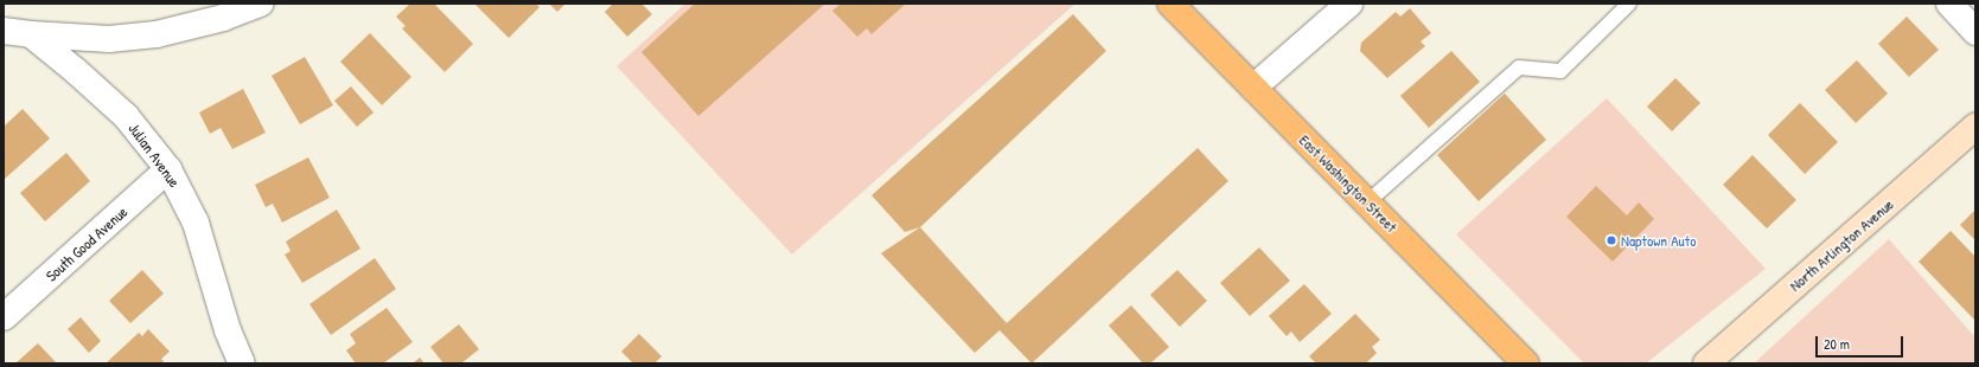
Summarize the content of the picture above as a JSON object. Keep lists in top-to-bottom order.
{
  "streets": {
    "main road": ["East Washington Street", "North Arlington Avenue"],
    "street": ["Julian Avenue", "South Good Avenue"]
  },
  "crossings": [
    ["Julian Avenue", "South Good Avenue"]
  ],
  "places": ["Naptown Auto"],
  "scale_bar": "20 m"
}
